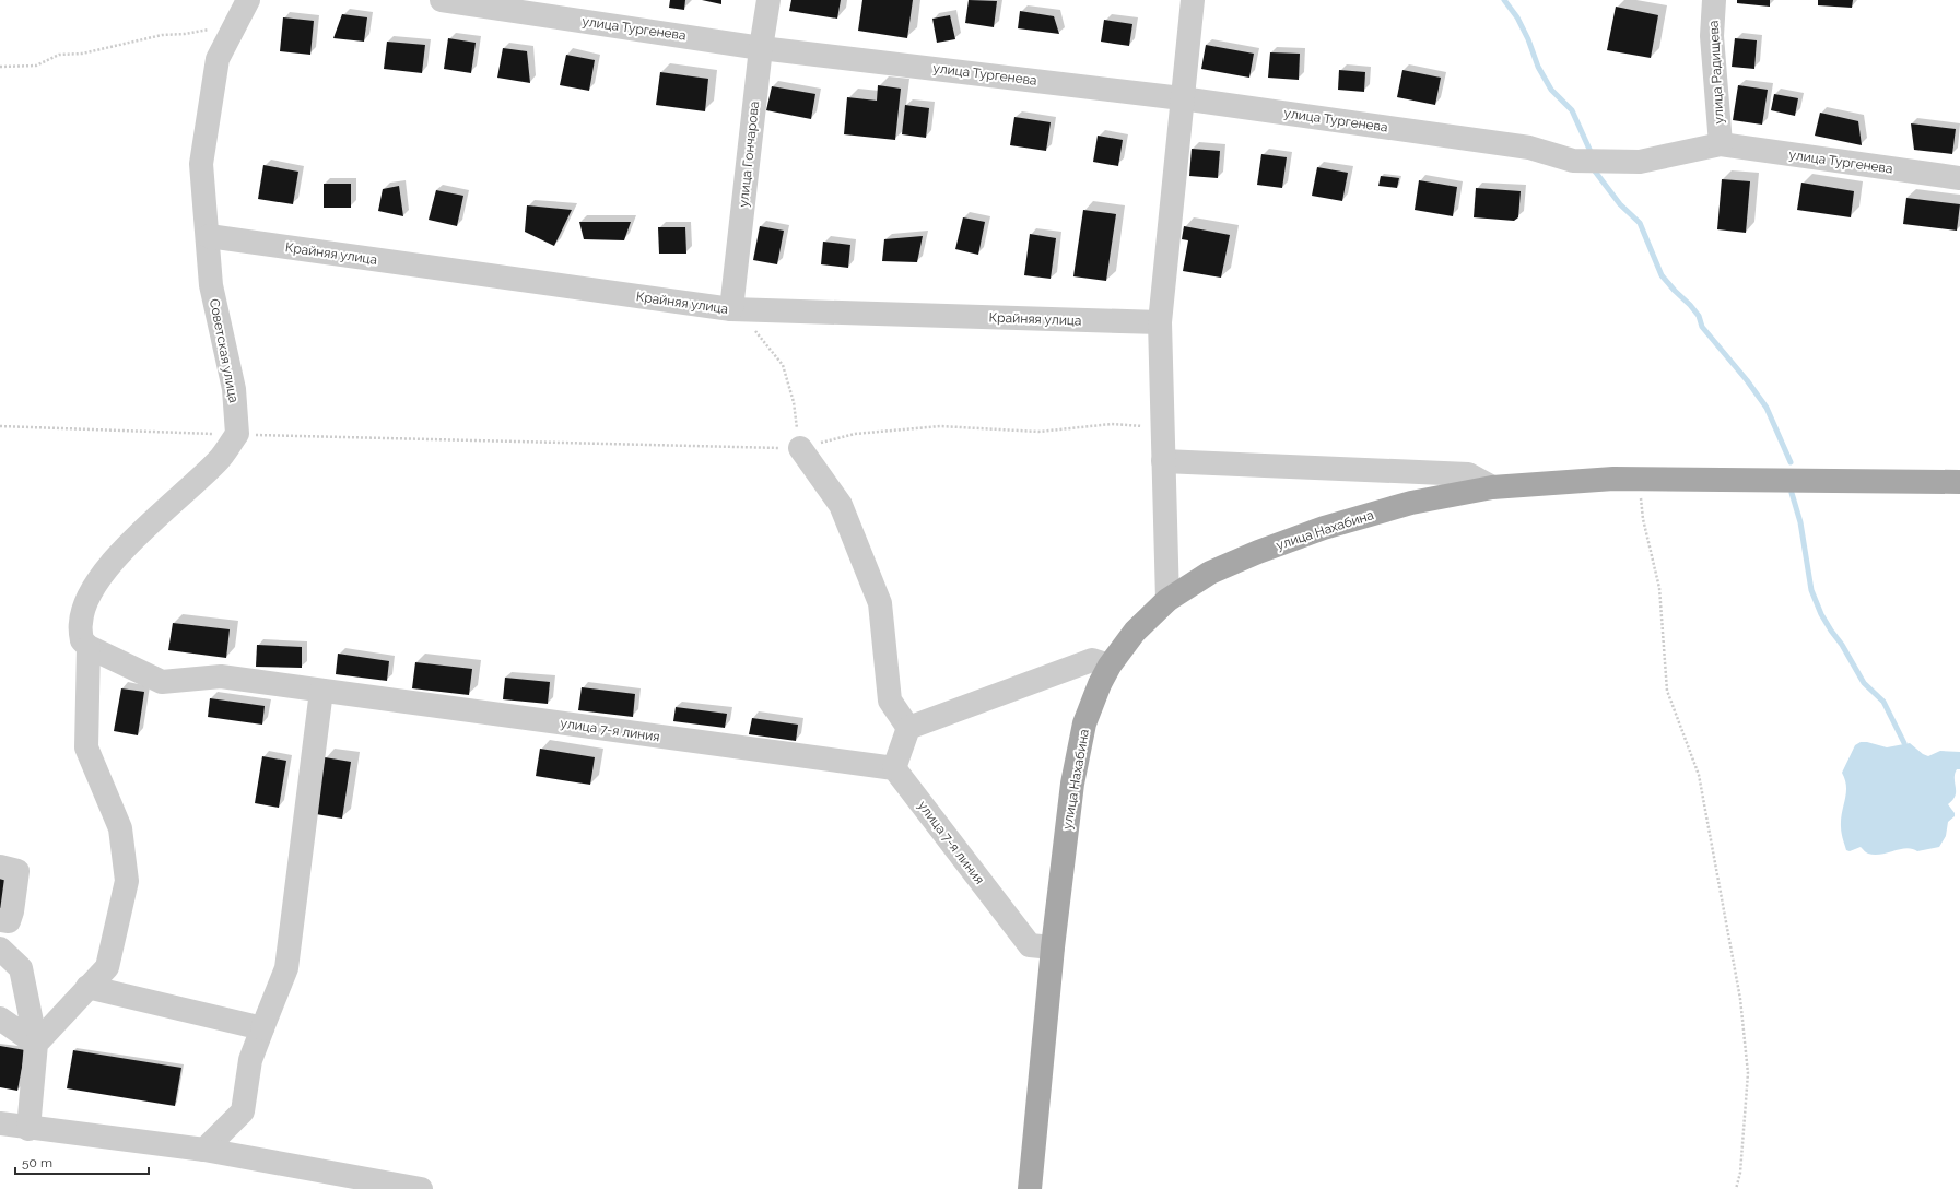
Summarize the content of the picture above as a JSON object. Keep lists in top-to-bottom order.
{
  "streets": {
    "main road": ["улица Нахабина"],
    "street": [
      "улица Тургенева",
      "улица Радищева",
      "улица Гончарова",
      "Крайняя улица",
      "Советская улица",
      "улица 7-я линия"
    ]
  },
  "crossings": [
    ["улица Тургенева", "улица Радищева"],
    ["улица Тургенева", "улица Гончарова"],
    ["улица Гончарова", "Крайняя улица"],
    ["Крайняя улица", "Советская улица"],
    ["улица Нахабина", "улица 7-я линия"]
  ],
  "scale_bar": "50 m"
}
